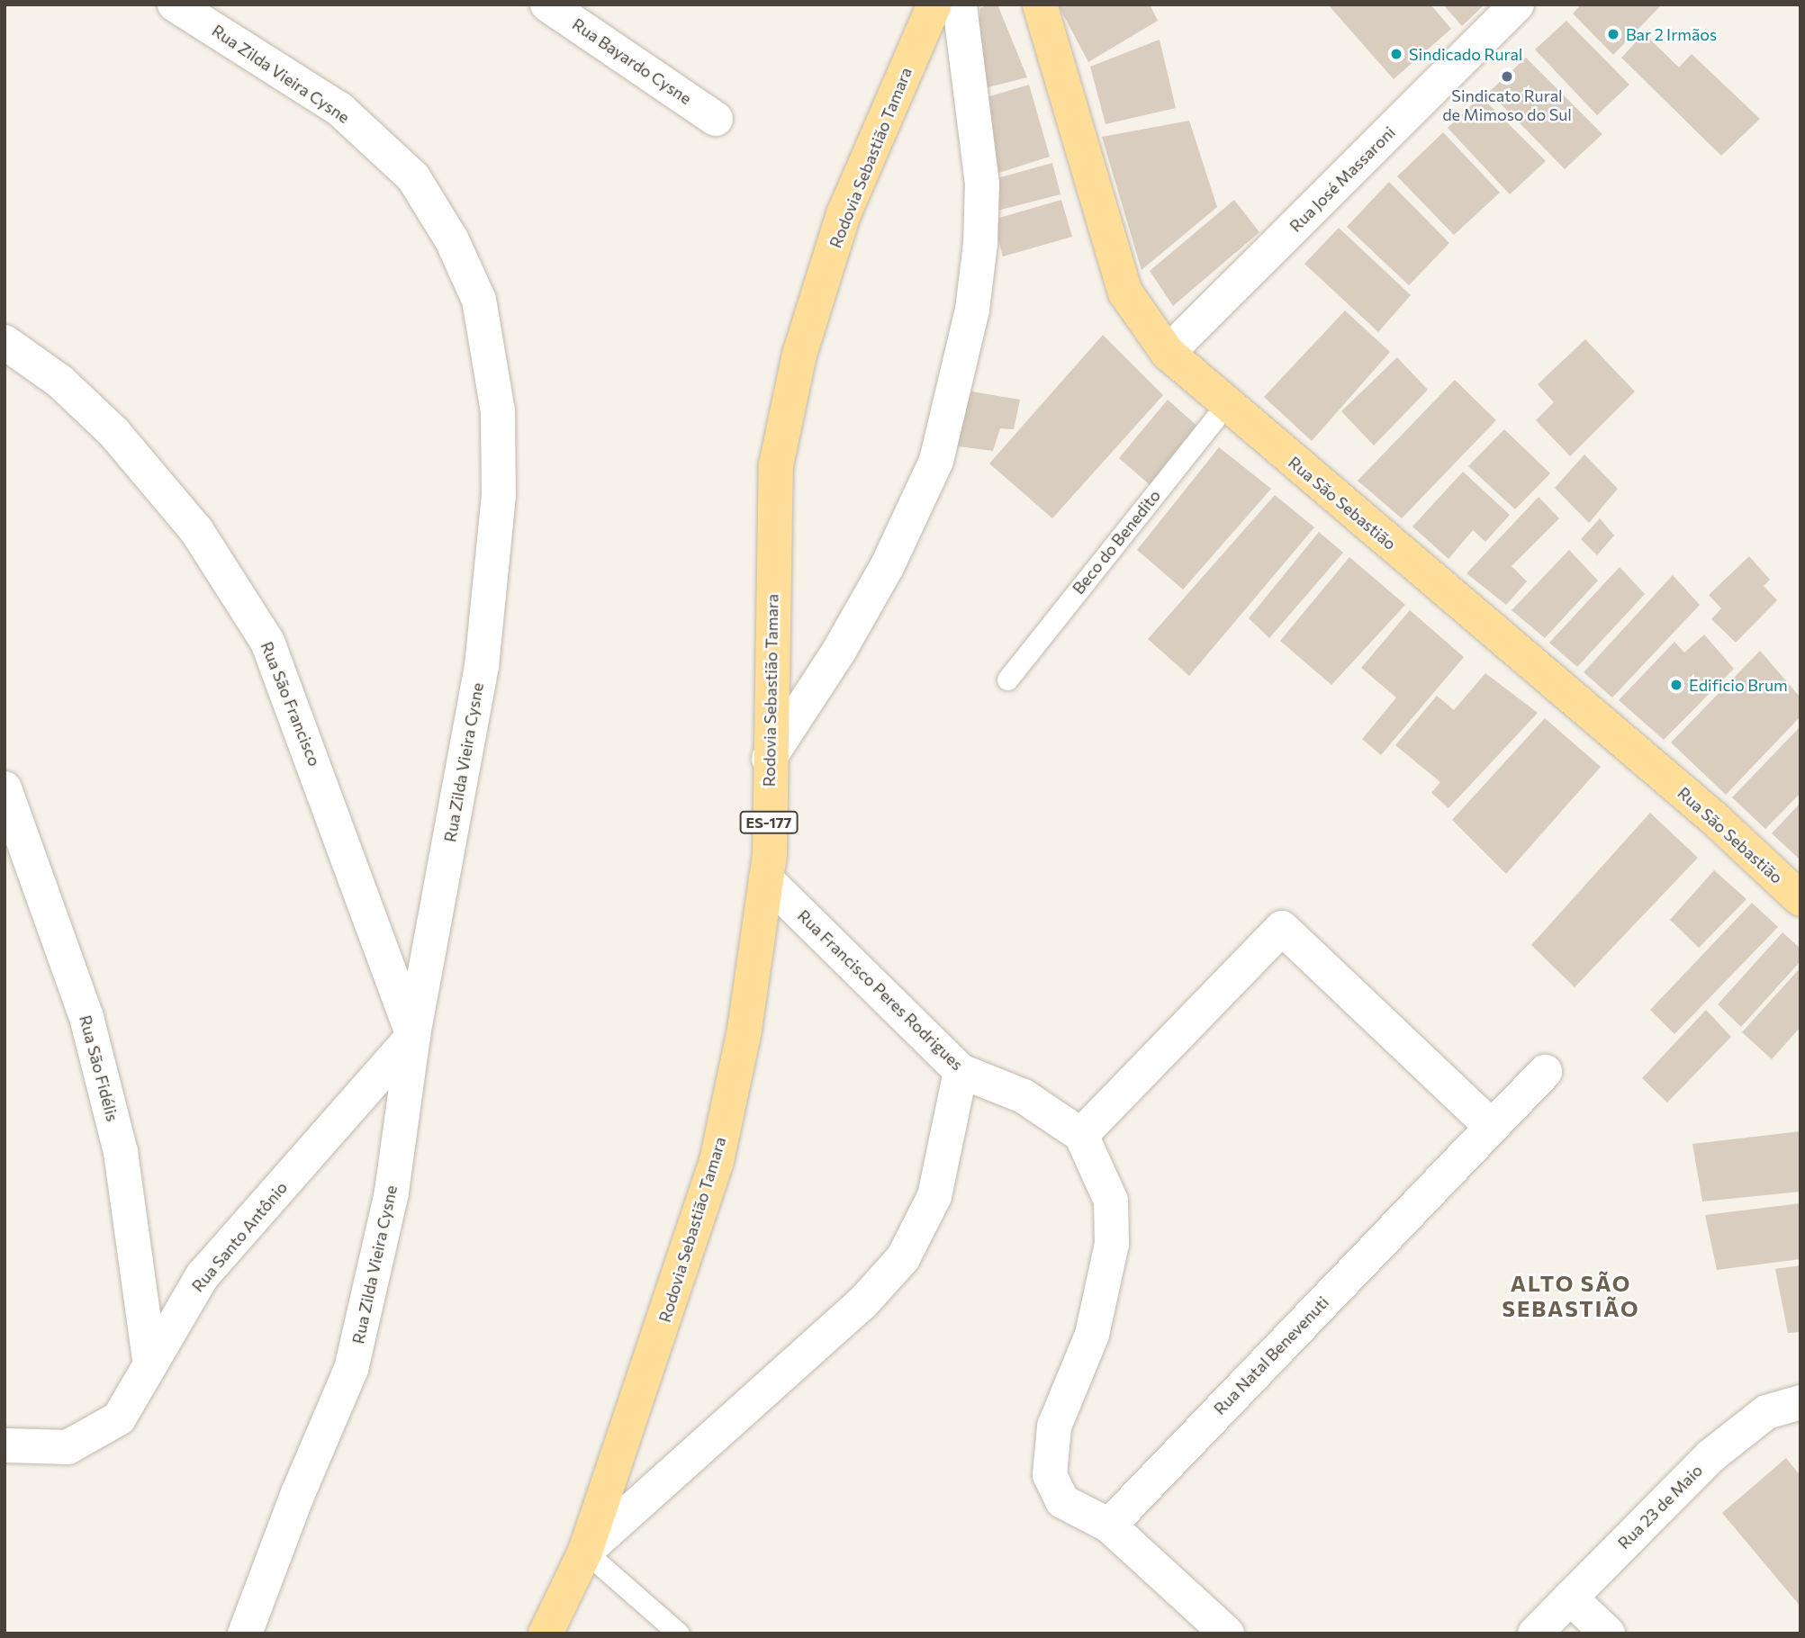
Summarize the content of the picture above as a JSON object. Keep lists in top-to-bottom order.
{
  "streets": {
    "main road": ["Rodovia Sebastião Tamara", "Rua São Sebastião", "ES-177"],
    "street": [
      "Rua Bayardo Cysne",
      "Rua Zilda Vieira Cysne",
      "Rua José Massaroni",
      "Rua São Francisco",
      "Rua Francisco Peres Rodrigues",
      "Rua São Fidélis",
      "Rua Santo Antônio",
      "Rua Natal Benevenuti",
      "Rua 23 de Maio"
    ],
    "lane": ["Beco do Benedito"]
  },
  "crossings": [
    ["Rua Zilda Vieira Cysne", "Rua São Francisco"],
    ["Rua Zilda Vieira Cysne", "Rua Santo Antônio"],
    ["Rodovia Sebastião Tamara", "Rua Francisco Peres Rodrigues"],
    ["Rua José Massaroni", "Rua São Sebastião"],
    ["Rua São Sebastião", "Beco do Benedito"],
    ["Rua São Francisco", "Rua Santo Antônio"],
    ["Rua São Fidélis", "Rua Santo Antônio"]
  ],
  "districts": ["ALTO SÃO SEBASTIÃO"],
  "places": [
    "Bar 2 Irmãos",
    "Sindicado Rural",
    "Sindicato Rural de Mimoso do Sul",
    "Edificio Brum"
  ]
}
